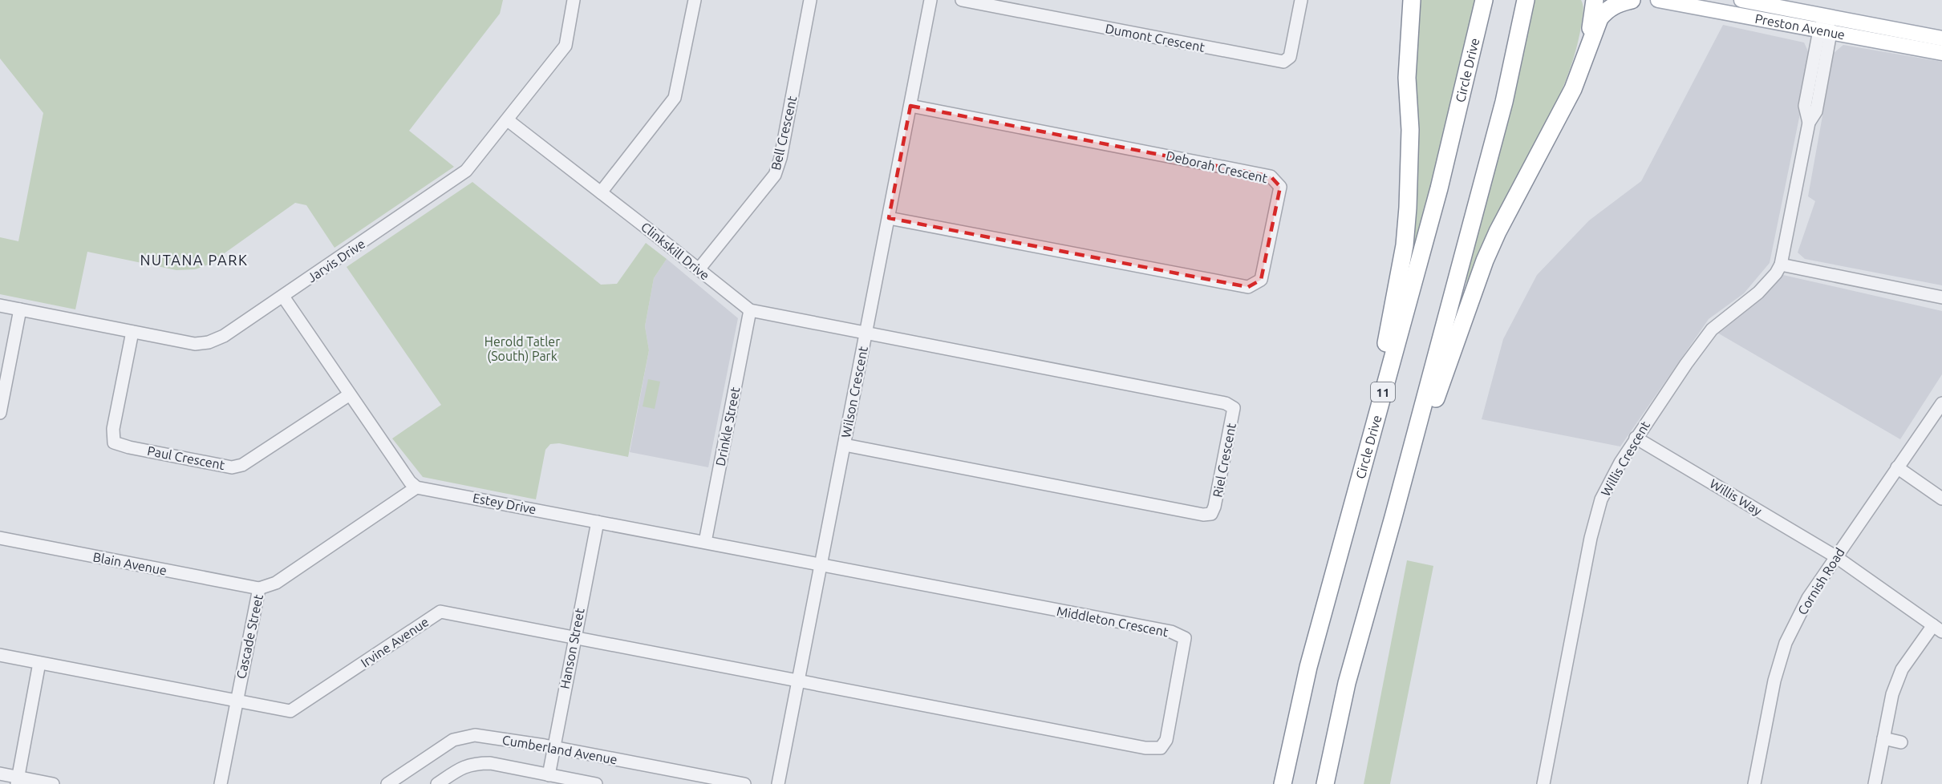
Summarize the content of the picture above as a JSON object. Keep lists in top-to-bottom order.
{
  "streets": {
    "highway": ["Circle Drive", "11"],
    "main road": ["Preston Avenue"],
    "street": [
      "Dumont Crescent",
      "Bell Crescent",
      "Deborah Crescent",
      "Clinkskill Drive",
      "Jarvis Drive",
      "Wilson Crescent",
      "Drinkle Street",
      "Paul Crescent",
      "Willis Crescent",
      "Riel Crescent",
      "Willis Way",
      "Estey Drive",
      "Blain Avenue",
      "Cornish Road",
      "Middleton Crescent",
      "Cascade Street",
      "Irvine Avenue",
      "Hanson Street",
      "Cumberland Avenue"
    ]
  },
  "crossings": [
    ["Preston Avenue", "Willis Crescent"],
    ["Bell Crescent", "Clinkskill Drive"],
    ["Deborah Crescent", "Wilson Crescent"],
    ["Clinkskill Drive", "Jarvis Drive"],
    ["Clinkskill Drive", "Wilson Crescent"],
    ["Clinkskill Drive", "Drinkle Street"],
    ["Clinkskill Drive", "Riel Crescent"],
    ["Jarvis Drive", "Paul Crescent"],
    ["Wilson Crescent", "Riel Crescent"],
    ["Wilson Crescent", "Estey Drive"],
    ["Wilson Crescent", "Middleton Crescent"],
    ["Wilson Crescent", "Irvine Avenue"],
    ["Drinkle Street", "Estey Drive"],
    ["Willis Crescent", "Willis Way"],
    ["Willis Way", "Cornish Road"],
    ["Estey Drive", "Middleton Crescent"],
    ["Estey Drive", "Cascade Street"],
    ["Estey Drive", "Hanson Street"],
    ["Blain Avenue", "Cascade Street"],
    ["Middleton Crescent", "Irvine Avenue"],
    ["Cascade Street", "Irvine Avenue"],
    ["Irvine Avenue", "Hanson Street"],
    ["Hanson Street", "Cumberland Avenue"]
  ],
  "districts": ["NUTANA PARK"],
  "parks": ["Herold Tatler (South) Park"]
}
